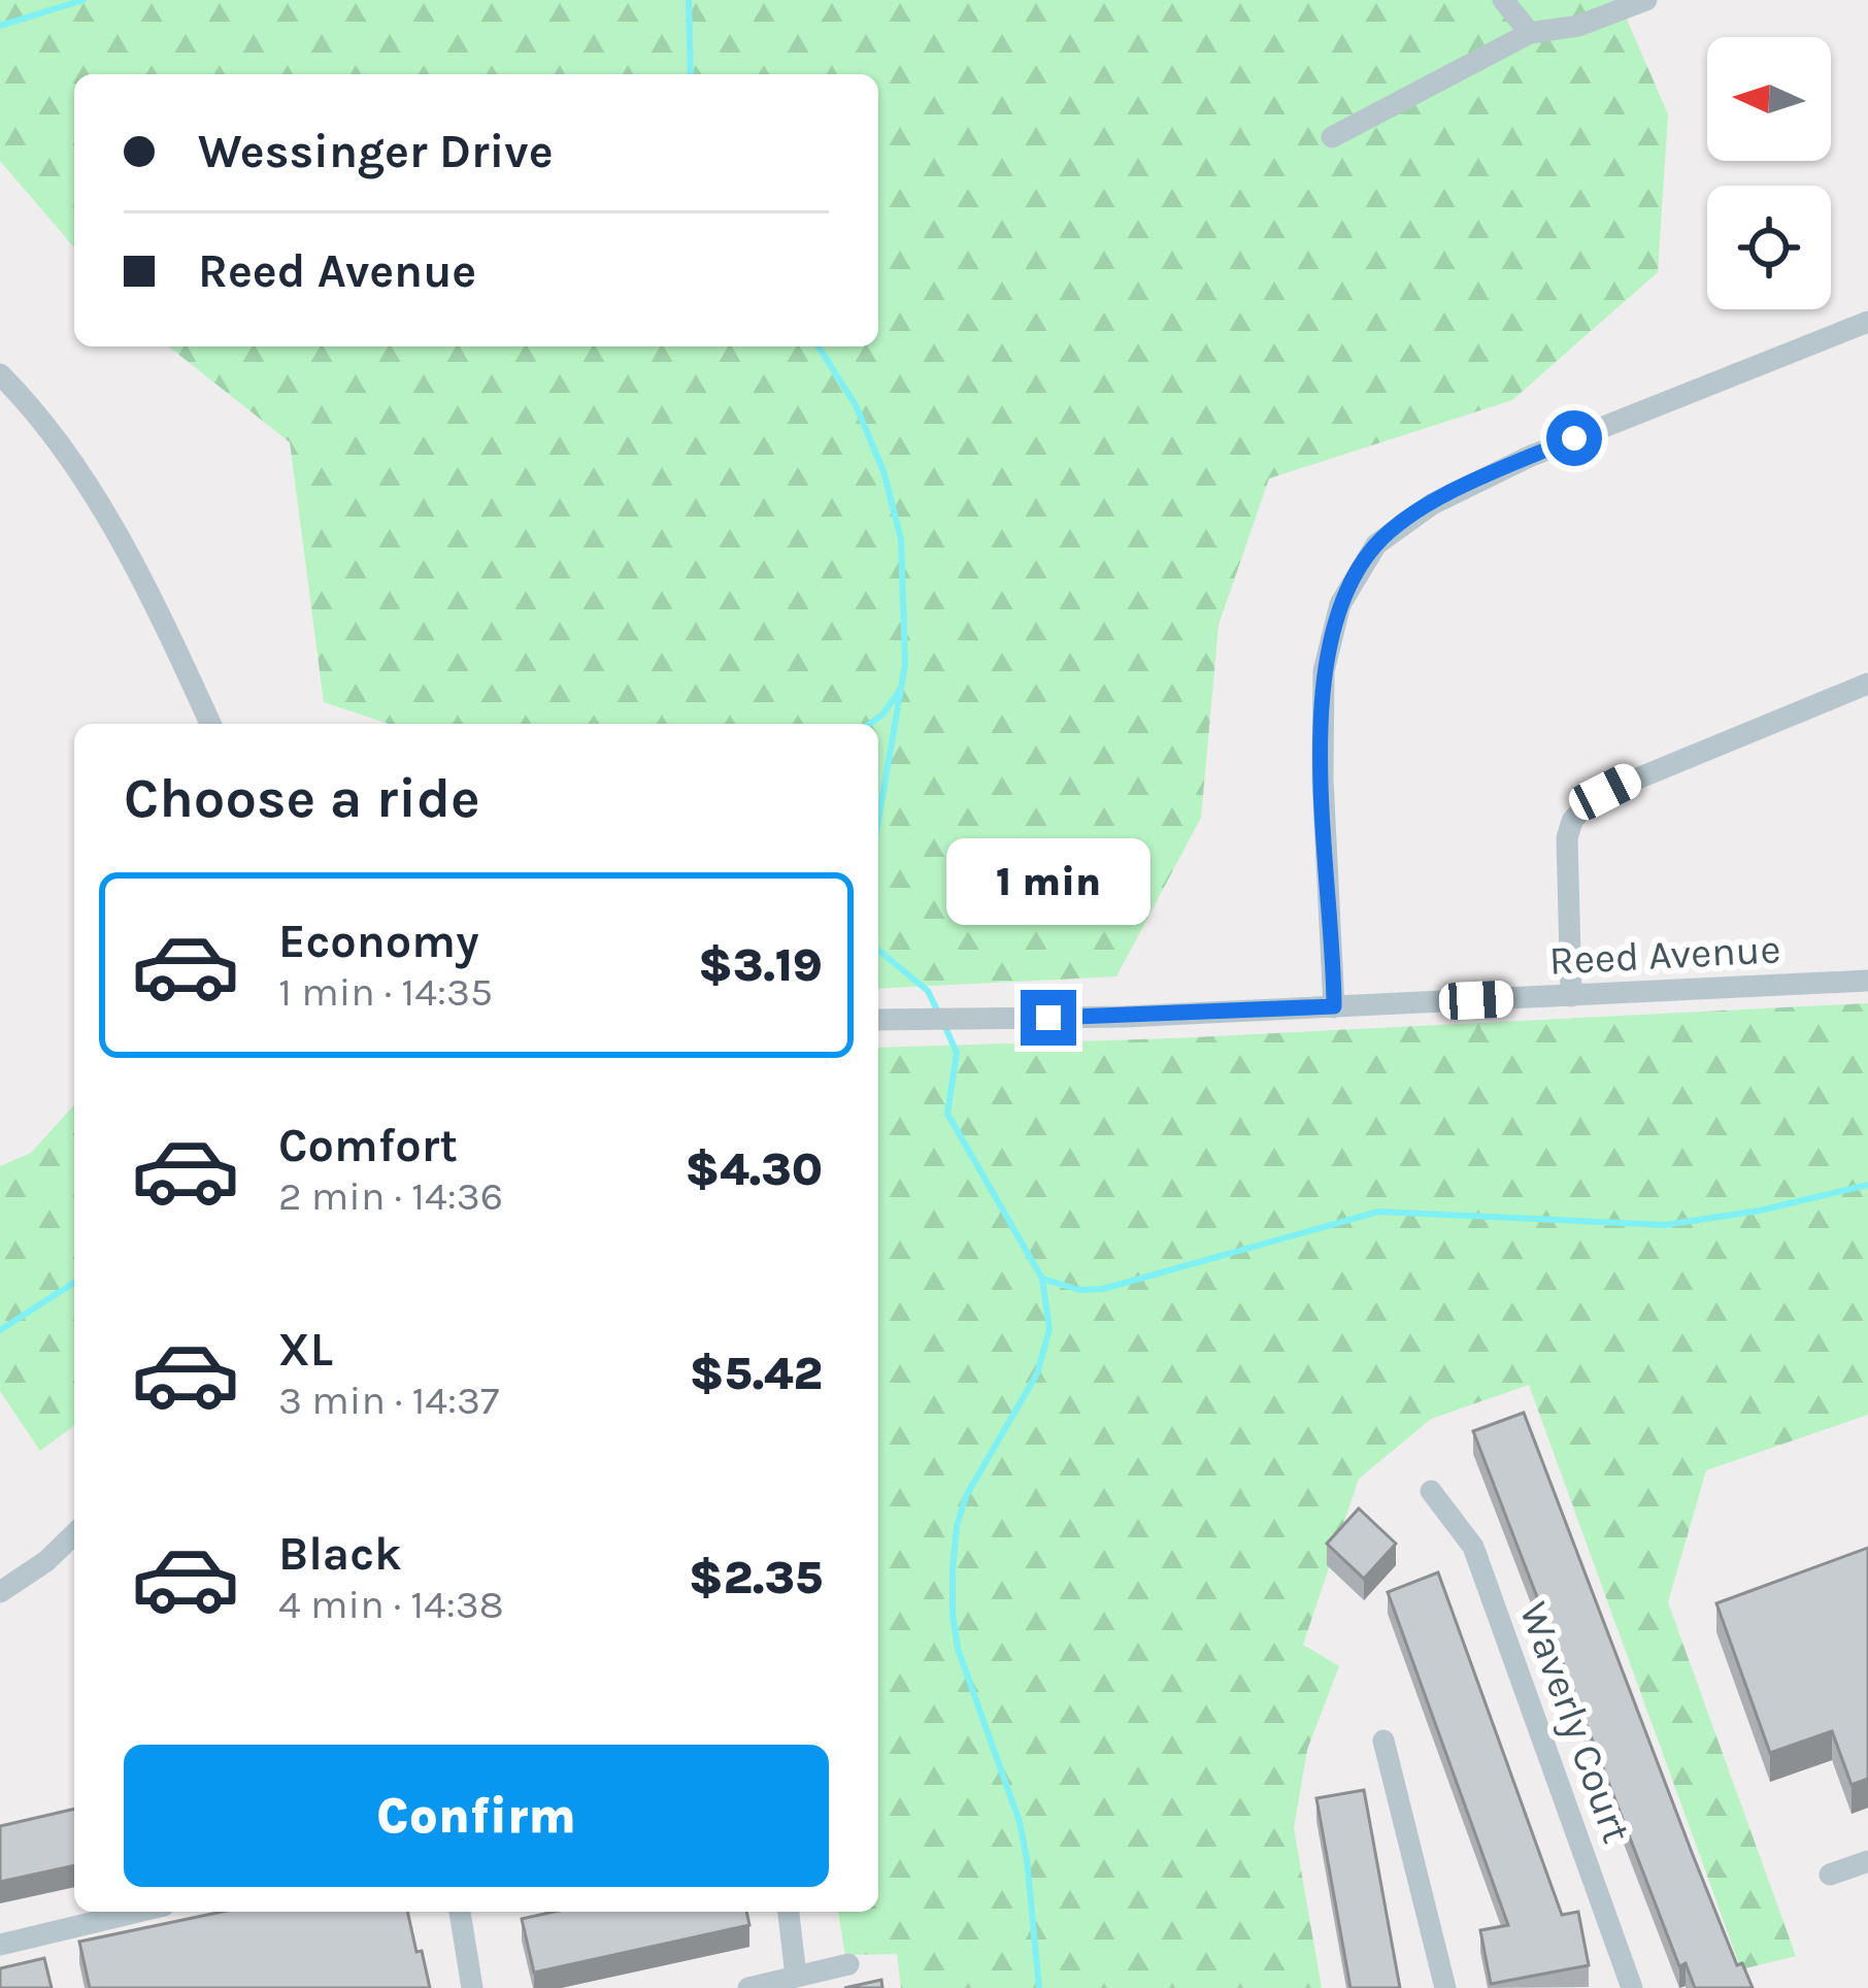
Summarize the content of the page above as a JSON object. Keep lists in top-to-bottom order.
{
  "streets": {
    "street": ["Reed Avenue", "Waverly Court"]
  },
  "north": "left",
  "page": {
    "banner": ["Wessinger Drive", "Reed Avenue"],
    "heading": "Choose a ride",
    "bubble": "1 min",
    "list": [
      {
        "name": "Economy",
        "note": "1 min · 14:35",
        "value": "$3.19"
      },
      {
        "name": "Comfort",
        "note": "2 min · 14:36",
        "value": "$4.30"
      },
      {
        "name": "XL",
        "note": "3 min · 14:37",
        "value": "$5.42"
      },
      {
        "name": "Black",
        "note": "4 min · 14:38",
        "value": "$2.35"
      }
    ],
    "buttons": "Confirm"
  }
}
